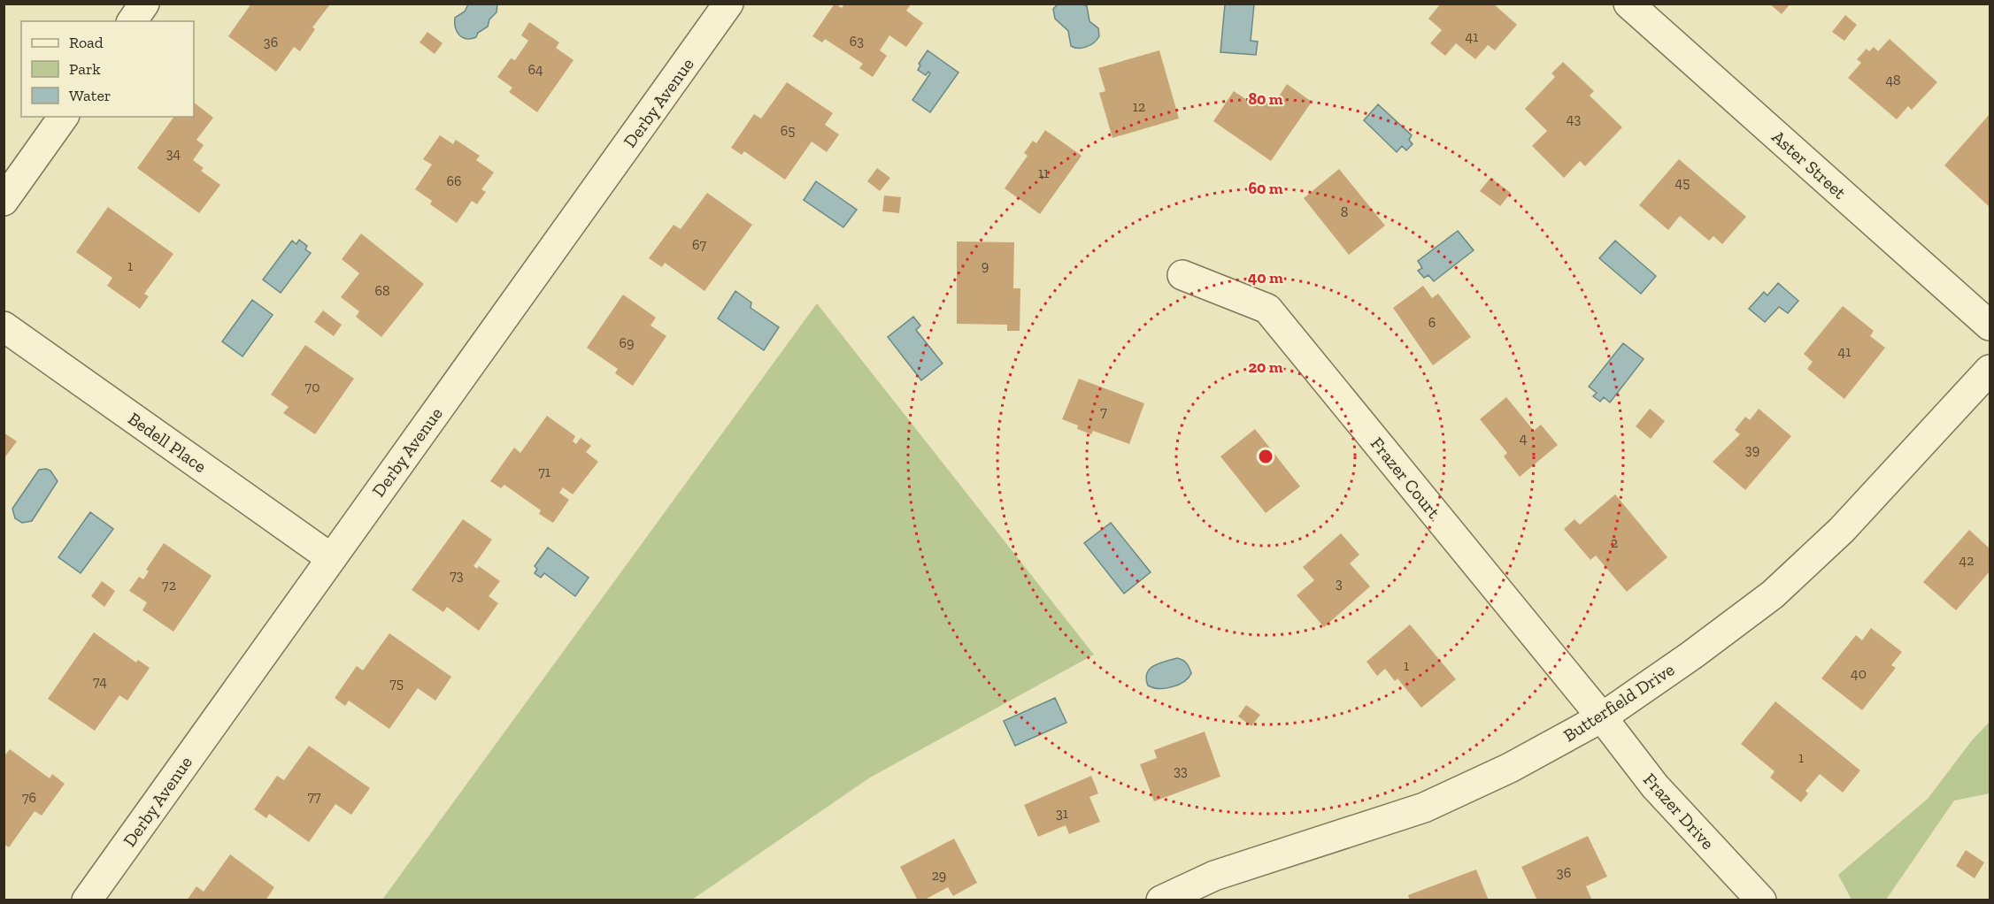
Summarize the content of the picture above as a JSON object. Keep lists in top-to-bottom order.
{
  "streets": {
    "street": [
      "Derby Avenue",
      "Aster Street",
      "Bedell Place",
      "Frazer Court",
      "Butterfield Drive",
      "Frazer Drive"
    ]
  },
  "crossings": [
    ["Derby Avenue", "Bedell Place"],
    ["Frazer Court", "Butterfield Drive"],
    ["Frazer Court", "Frazer Drive"],
    ["Butterfield Drive", "Frazer Drive"]
  ],
  "house_numbers": [
    "41",
    "63",
    "36",
    "64",
    "48",
    "12",
    "43",
    "65",
    "34",
    "11",
    "66",
    "45",
    "8",
    "67",
    "1",
    "9",
    "68",
    "6",
    "69",
    "41",
    "70",
    "7",
    "4",
    "39",
    "71",
    "2",
    "42",
    "73",
    "3",
    "72",
    "1",
    "40",
    "74",
    "75",
    "1",
    "33",
    "77",
    "76",
    "31",
    "36",
    "29"
  ],
  "legend": ["Road", "Park", "Water"],
  "rings": [
    "80 m",
    "60 m",
    "40 m",
    "20 m"
  ]
}
